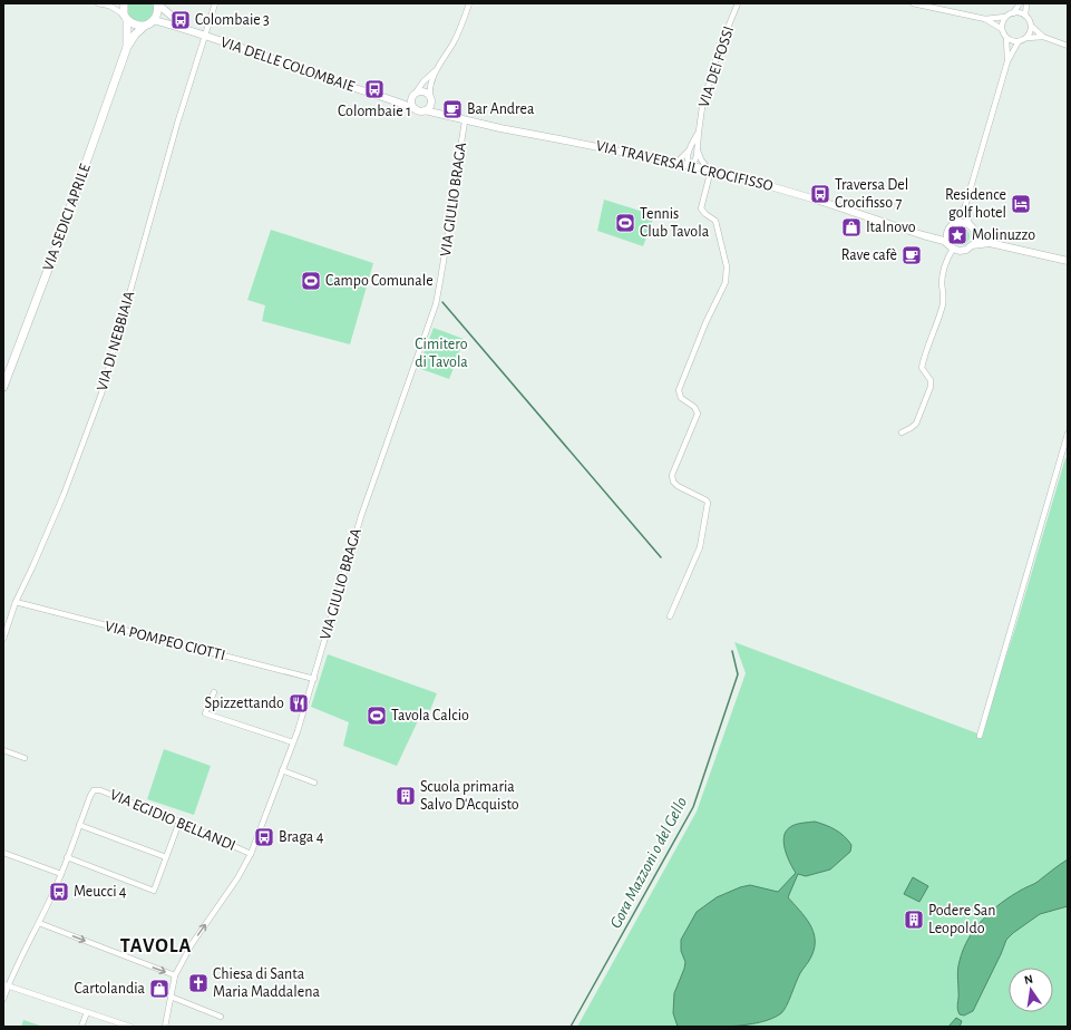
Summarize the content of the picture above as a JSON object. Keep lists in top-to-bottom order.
{
  "streets": {
    "main road": ["VIA SEDICI APRILE"],
    "street": [
      "VIA DELLE COLOMBAIE",
      "VIA DEI FOSSI",
      "VIA TRAVERSA IL CROCIFISSO",
      "VIA GIULIO BRAGA",
      "VIA DI NEBBIAIA",
      "VIA POMPEO CIOTTI",
      "VIA EGIDIO BELLANDI"
    ]
  },
  "crossings": [
    ["VIA DELLE COLOMBAIE", "VIA TRAVERSA IL CROCIFISSO"],
    ["VIA DELLE COLOMBAIE", "VIA DI NEBBIAIA"],
    ["VIA DEI FOSSI", "VIA TRAVERSA IL CROCIFISSO"],
    ["VIA TRAVERSA IL CROCIFISSO", "VIA GIULIO BRAGA"],
    ["VIA GIULIO BRAGA", "VIA POMPEO CIOTTI"],
    ["VIA GIULIO BRAGA", "VIA EGIDIO BELLANDI"],
    ["VIA DI NEBBIAIA", "VIA POMPEO CIOTTI"]
  ],
  "districts": ["TAVOLA"],
  "water": ["Gora Mazzoni o del Gello"],
  "parks": ["Cimitero di Tavola"],
  "places": {
    "bus stop": [
      "Colombaie 3",
      "Colombaie 1",
      "Traversa Del Crocifisso 7",
      "Braga 4",
      "Meucci 4"
    ],
    "cafe": ["Bar Andrea", "Rave cafè"],
    "hotel": ["Residence golf hotel"],
    "sports": ["Tennis Club Tavola", "Campo Comunale", "Tavola Calcio"],
    "shop": ["Italnovo", "Cartolandia"],
    "place": ["Molinuzzo"],
    "restaurant": ["Spizzettando"],
    "building": ["Scuola primaria Salvo D'Acquisto", "Podere San Leopoldo"],
    "church": ["Chiesa di Santa Maria Maddalena"]
  },
  "north": "top"
}
